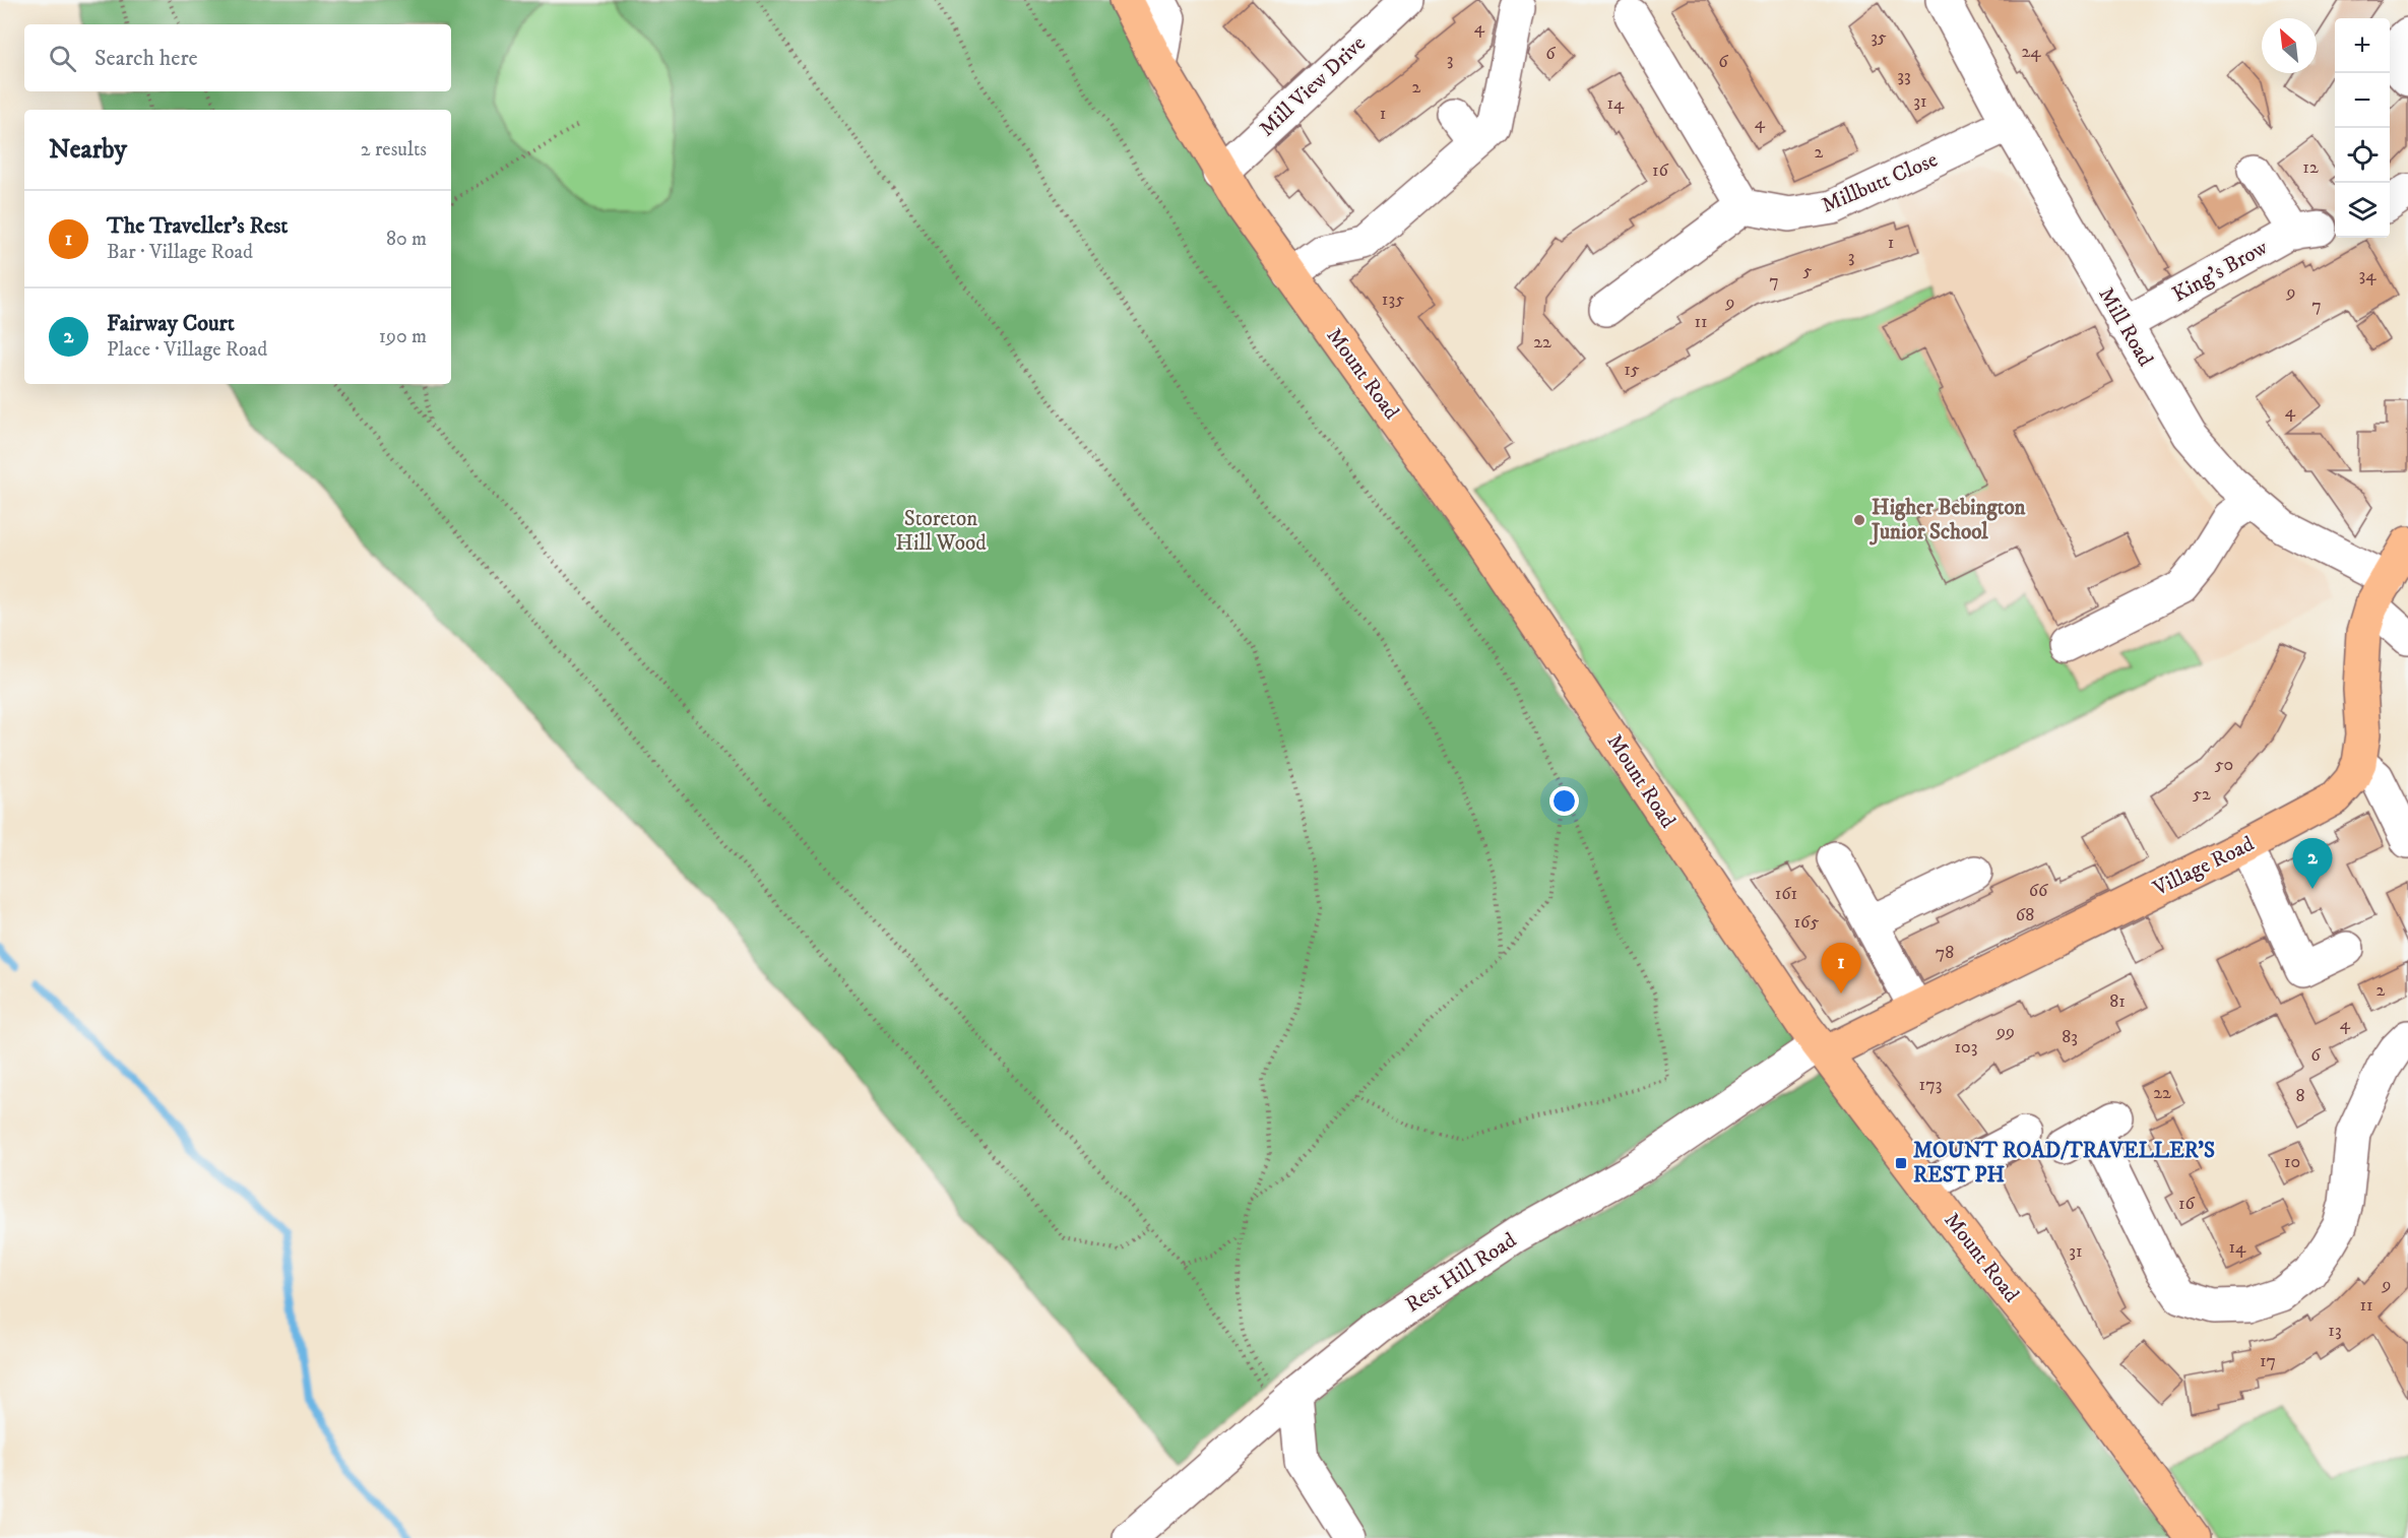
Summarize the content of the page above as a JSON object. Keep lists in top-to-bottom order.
{
  "streets": {
    "main road": ["Mount Road", "Village Road"],
    "street": [
      "Mill View Drive",
      "Millbutt Close",
      "King's Brow",
      "Mill Road",
      "Rest Hill Road"
    ]
  },
  "crossings": [
    ["Mill View Drive", "Mount Road"],
    ["Millbutt Close", "Mill Road"],
    ["King's Brow", "Mill Road"],
    ["Mill Road", "Village Road"],
    ["Mount Road", "Village Road"],
    ["Mount Road", "Rest Hill Road"],
    ["Village Road", "Rest Hill Road"]
  ],
  "parks": ["Storeton Hill Wood"],
  "places": {
    "other": ["Higher Bebington Junior School"],
    "transit": ["MOUNT ROAD/TRAVELLER'S REST PH"]
  },
  "house_numbers": [
    "4",
    "35",
    "24",
    "6",
    "3",
    "6",
    "33",
    "2",
    "31",
    "14",
    "1",
    "4",
    "2",
    "12",
    "16",
    "1",
    "3",
    "5",
    "34",
    "7",
    "9",
    "135",
    "9",
    "7",
    "11",
    "22",
    "15",
    "4",
    "50",
    "52",
    "66",
    "161",
    "68",
    "165",
    "78",
    "2",
    "81",
    "4",
    "99",
    "83",
    "103",
    "6",
    "173",
    "22",
    "8",
    "10",
    "16",
    "14",
    "31",
    "9",
    "11",
    "13",
    "17"
  ],
  "north": "top left",
  "page": {
    "map_buttons": ["+", "−"],
    "search": "Search here",
    "heading": ["Nearby", "2 results"],
    "list": [
      {
        "mark": "1",
        "name": "The Traveller's Rest",
        "note": "Bar · Village Road",
        "value": "80 m"
      },
      {
        "mark": "2",
        "name": "Fairway Court",
        "note": "Place · Village Road",
        "value": "190 m"
      }
    ],
    "pins": ["2", "1"]
  }
}
